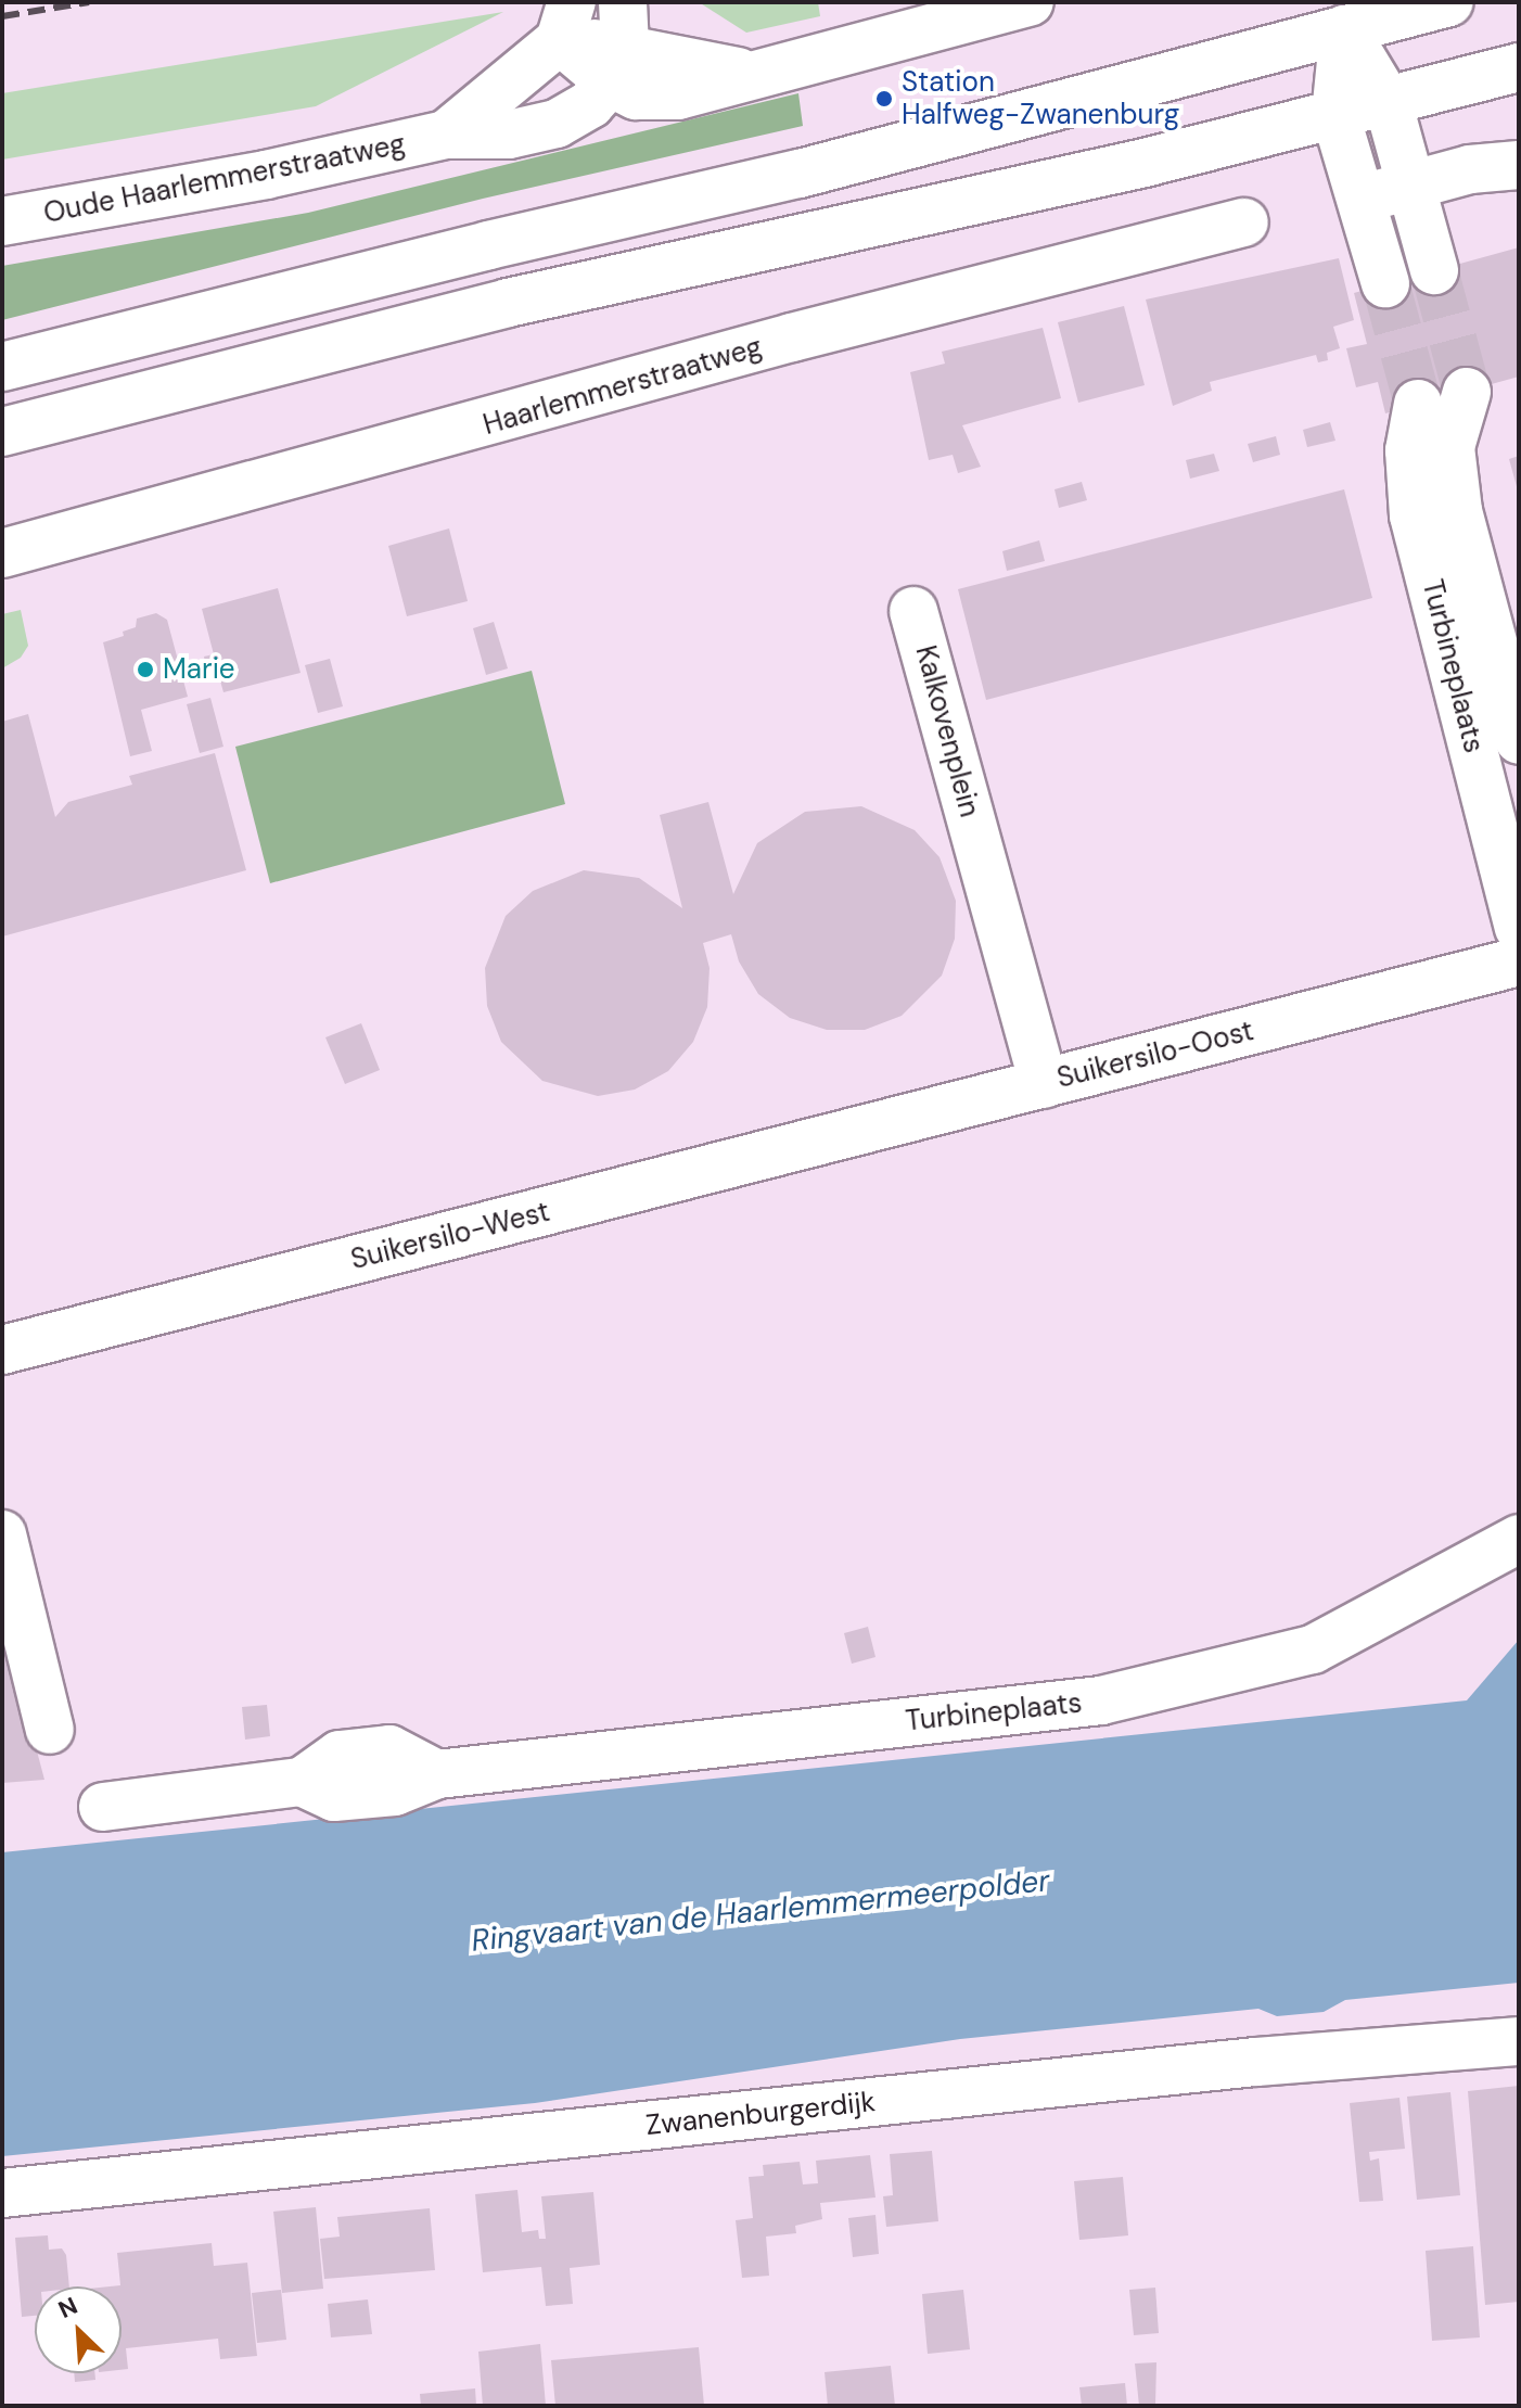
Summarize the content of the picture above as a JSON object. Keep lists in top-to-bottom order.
{
  "streets": {
    "main road": [
      "Oude Haarlemmerstraatweg",
      "Haarlemmerstraatweg",
      "Turbineplaats",
      "Kalkovenplein",
      "Suikersilo-Oost",
      "Suikersilo-West",
      "Zwanenburgerdijk"
    ]
  },
  "crossings": [
    ["Kalkovenplein", "Suikersilo-Oost"],
    ["Suikersilo-Oost", "Suikersilo-West"]
  ],
  "water": ["Ringvaart van de Haarlemmermeerpolder"],
  "places": ["Station Halfweg-Zwanenburg", "Marie"],
  "north": "top left"
}
